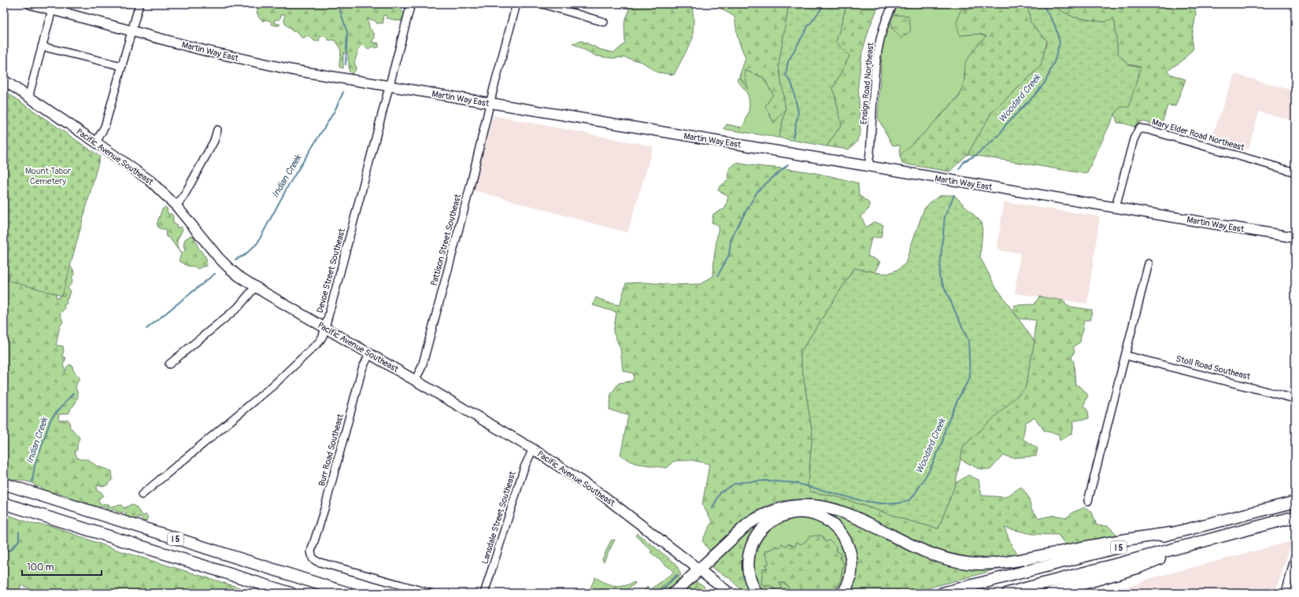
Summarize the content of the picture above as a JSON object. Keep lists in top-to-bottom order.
{
  "streets": {
    "highway": ["I 5"],
    "main road": ["Martin Way East", "Pacific Avenue Southeast"],
    "street": [
      "Ensign Road Northeast",
      "Mary Elder Road Northeast",
      "Pattison Street Southeast",
      "Devoe Street Southeast",
      "Stoll Road Southeast",
      "Burr Road Southeast",
      "Lansdale Street Southeast"
    ]
  },
  "crossings": [
    ["Martin Way East", "Ensign Road Northeast"],
    ["Martin Way East", "Mary Elder Road Northeast"],
    ["Martin Way East", "Pattison Street Southeast"],
    ["Martin Way East", "Devoe Street Southeast"],
    ["Pacific Avenue Southeast", "Pattison Street Southeast"],
    ["Pacific Avenue Southeast", "Devoe Street Southeast"],
    ["Pacific Avenue Southeast", "Burr Road Southeast"],
    ["Pacific Avenue Southeast", "Lansdale Street Southeast"]
  ],
  "water": ["Woodard Creek", "Indian Creek"],
  "parks": ["Mount Tabor Cemetery"],
  "scale_bar": "100 m"
}
